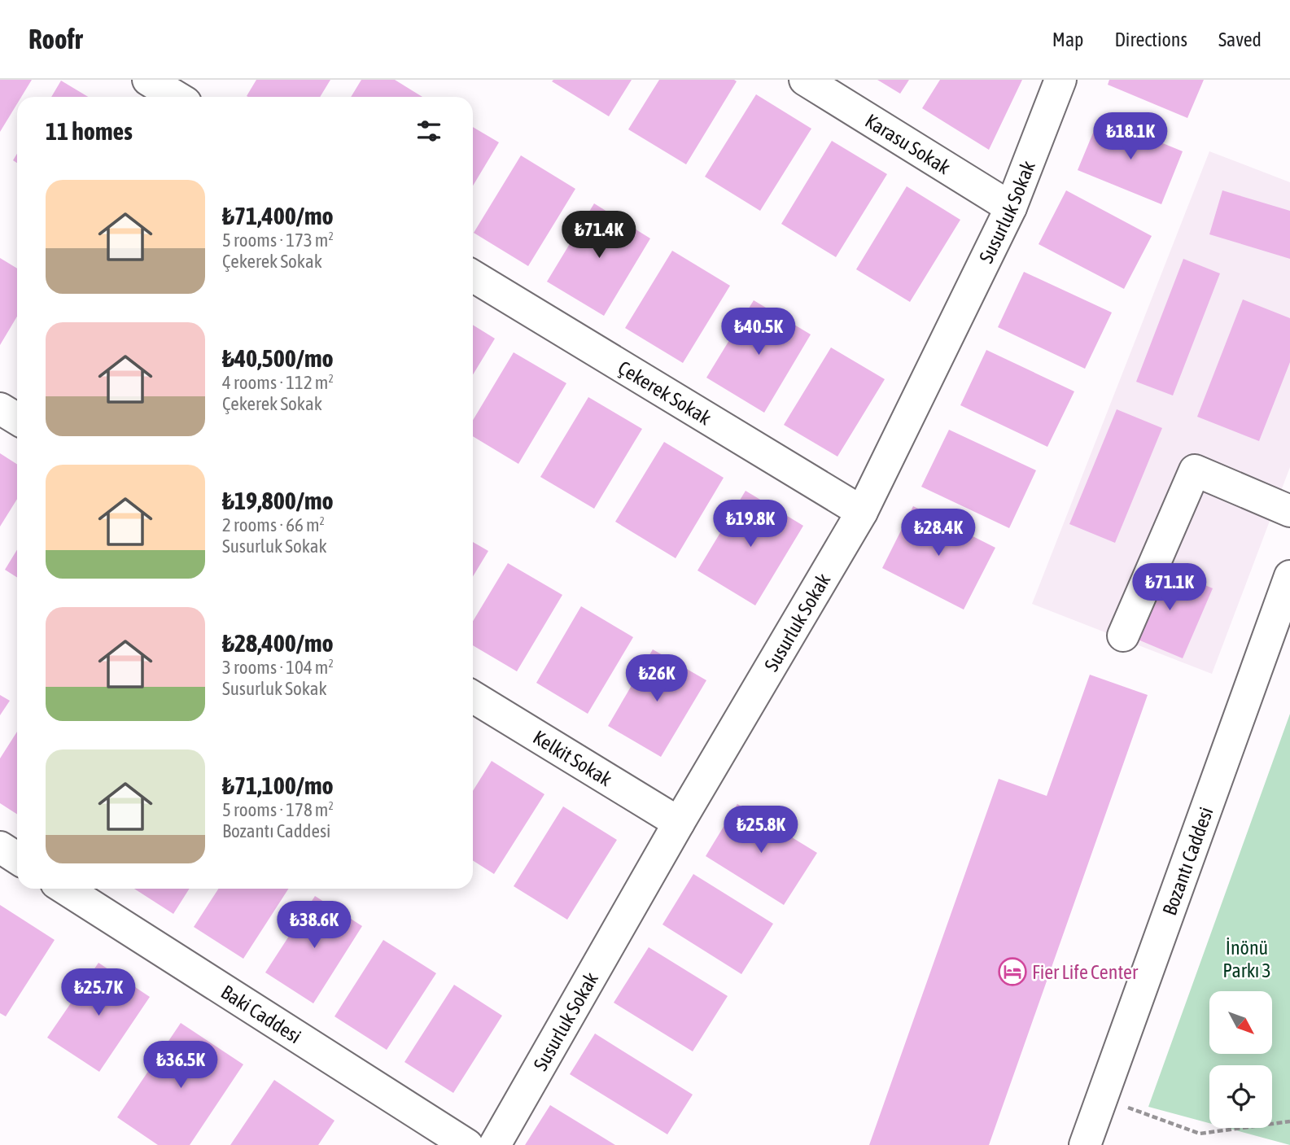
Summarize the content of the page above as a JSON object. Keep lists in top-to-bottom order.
{
  "streets": {
    "street": [
      "Karasu Sokak",
      "Susurluk Sokak",
      "Çekerek Sokak",
      "Kelkit Sokak",
      "Bozantı Caddesi",
      "Baki Caddesi"
    ]
  },
  "crossings": [
    ["Karasu Sokak", "Susurluk Sokak"],
    ["Susurluk Sokak", "Çekerek Sokak"],
    ["Susurluk Sokak", "Kelkit Sokak"]
  ],
  "parks": ["İnönü Parkı 3"],
  "places": {
    "hotel": ["Fier Life Center"]
  },
  "north": "bottom right",
  "page": {
    "header": "Roofr",
    "nav": ["Map", "Directions", "Saved"],
    "heading": "11 homes",
    "price": [
      "₺18.1K",
      "₺71.4K",
      "₺40.5K",
      "₺19.8K",
      "₺28.4K",
      "₺71.1K",
      "₺26K",
      "₺25.8K",
      "₺38.6K",
      "₺25.7K",
      "₺36.5K"
    ],
    "list": [
      {
        "name": "₺71,400/mo",
        "note": "5 rooms · 173 m² · Çekerek Sokak"
      },
      {
        "name": "₺40,500/mo",
        "note": "4 rooms · 112 m² · Çekerek Sokak"
      },
      {
        "name": "₺19,800/mo",
        "note": "2 rooms · 66 m² · Susurluk Sokak"
      },
      {
        "name": "₺28,400/mo",
        "note": "3 rooms · 104 m² · Susurluk Sokak"
      },
      {
        "name": "₺71,100/mo",
        "note": "5 rooms · 178 m² · Bozantı Caddesi"
      }
    ]
  }
}
